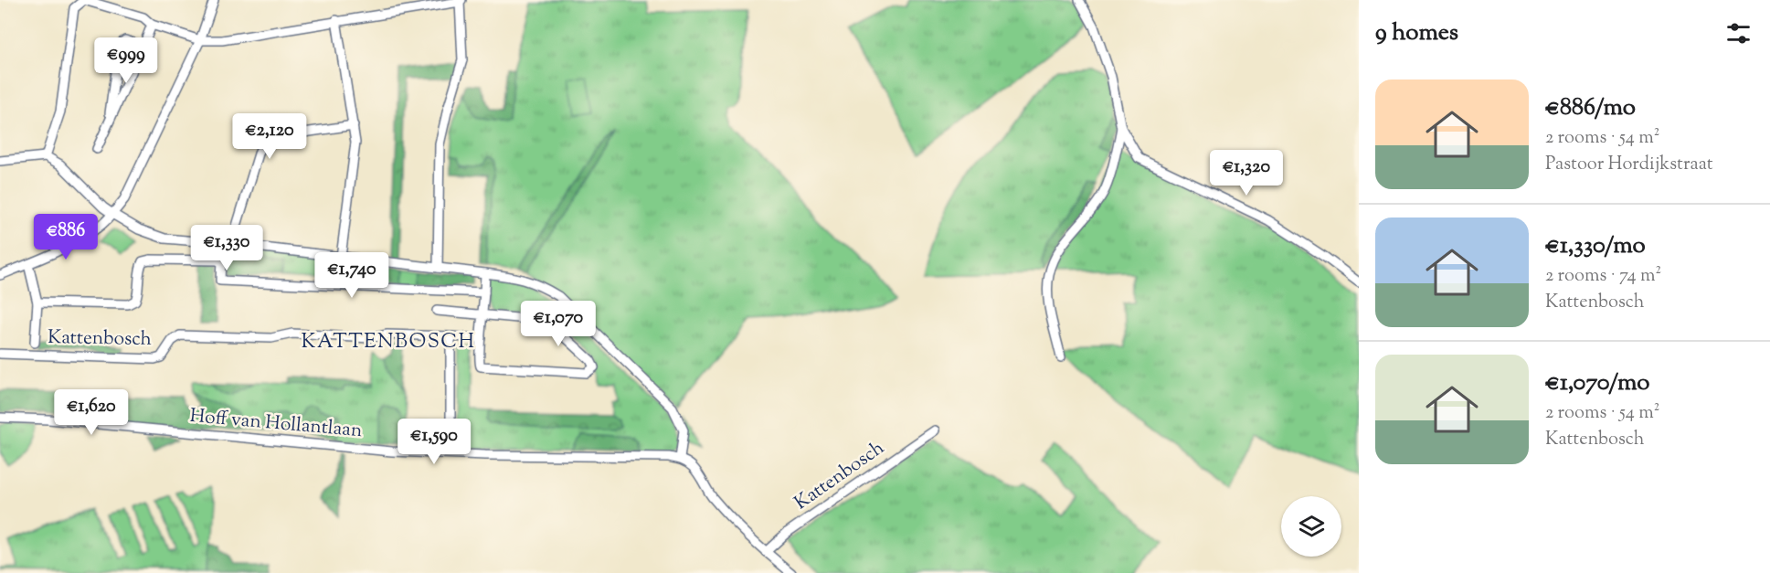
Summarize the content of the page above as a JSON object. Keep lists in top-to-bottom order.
{
  "streets": {
    "street": ["Kattenbosch", "Hoff van Hollantlaan"]
  },
  "districts": ["KATTENBOSCH"],
  "page": {
    "heading": "9 homes",
    "price": [
      "€999",
      "€2,120",
      "€1,320",
      "€886",
      "€1,330",
      "€1,740",
      "€1,070",
      "€1,620",
      "€1,590"
    ],
    "list": [
      {
        "name": "€886/mo",
        "note": "2 rooms · 54 m² · Pastoor Hordijkstraat"
      },
      {
        "name": "€1,330/mo",
        "note": "2 rooms · 74 m² · Kattenbosch"
      },
      {
        "name": "€1,070/mo",
        "note": "2 rooms · 54 m² · Kattenbosch"
      }
    ]
  }
}
